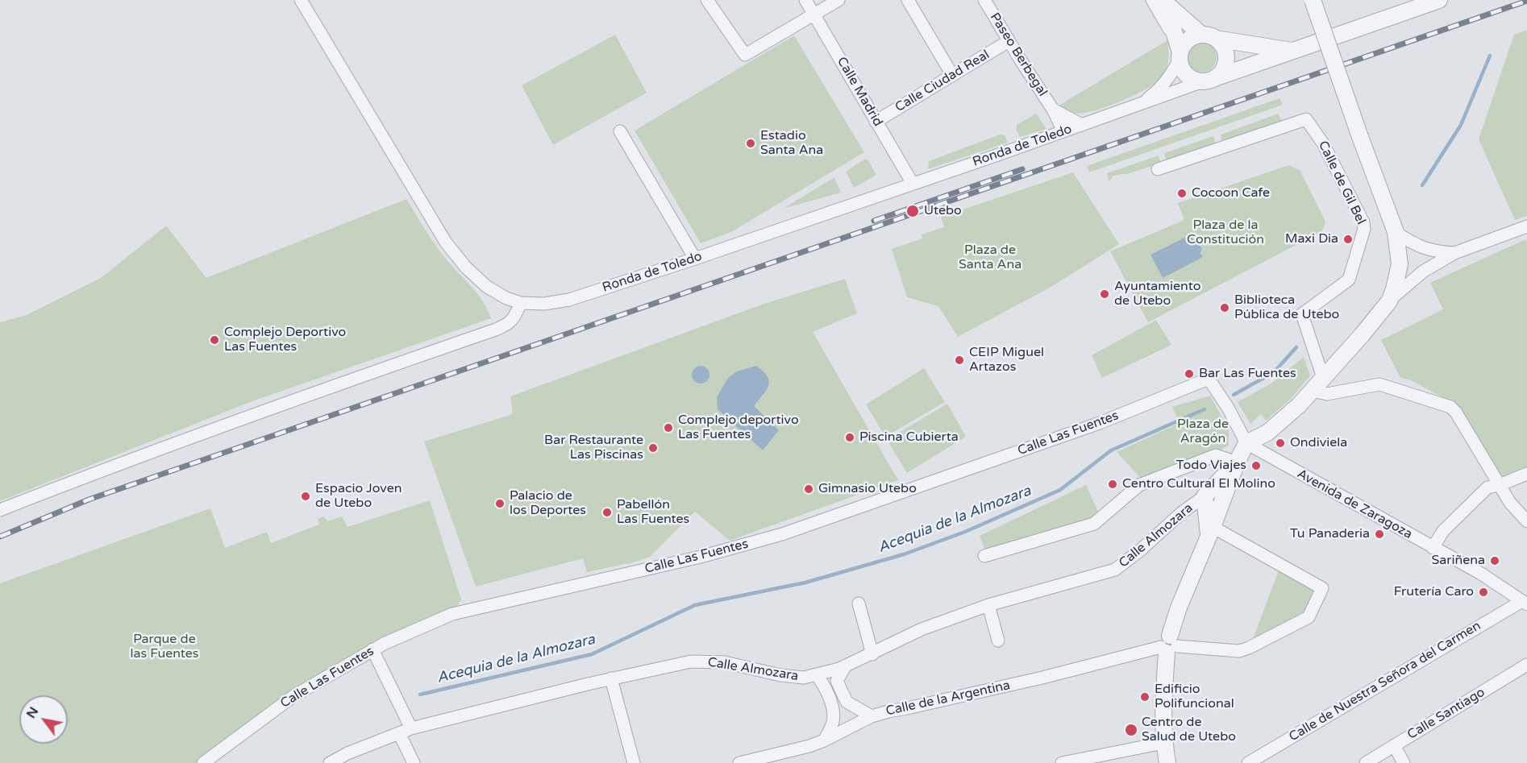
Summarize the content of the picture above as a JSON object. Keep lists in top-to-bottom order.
{
  "streets": {
    "street": [
      "Paseo Berbegal",
      "Calle Ciudad Real",
      "Calle Madrid",
      "Ronda de Toledo",
      "Calle de Gil Bel",
      "Calle Las Fuentes",
      "Avenida de Zaragoza",
      "Calle Almozara",
      "Calle de Nuestra Señora del Carmen",
      "Calle de la Argentina",
      "Calle Santiago"
    ]
  },
  "crossings": [
    ["Paseo Berbegal", "Calle Ciudad Real"],
    ["Paseo Berbegal", "Ronda de Toledo"],
    ["Calle Ciudad Real", "Calle Madrid"],
    ["Calle Madrid", "Ronda de Toledo"],
    ["Calle Las Fuentes", "Avenida de Zaragoza"],
    ["Avenida de Zaragoza", "Calle de Nuestra Señora del Carmen"]
  ],
  "water": ["Acequia de la Almozara"],
  "parks": [
    "Plaza de la Constitución",
    "Plaza de Santa Ana",
    "Plaza de Aragón",
    "Parque de las Fuentes"
  ],
  "places": [
    "Estadio Santa Ana",
    "Cocoon Cafe",
    "Utebo",
    "Maxi Dia",
    "Ayuntamiento de Utebo",
    "Biblioteca Pública de Utebo",
    "Complejo Deportivo Las Fuentes",
    "CEIP Miguel Artazos",
    "Bar Las Fuentes",
    "Complejo deportivo Las Fuentes",
    "Piscina Cubierta",
    "Ondiviela",
    "Bar Restaurante Las Piscinas",
    "Todo Viajes",
    "Centro Cultural El Molino",
    "Gimnasio Utebo",
    "Espacio Joven de Utebo",
    "Palacio de los Deportes",
    "Pabellón Las Fuentes",
    "Tu Panaderia",
    "Sariñena",
    "Frutería Caro",
    "Edificio Polifuncional",
    "Centro de Salud de Utebo"
  ],
  "north": "top left"
}
